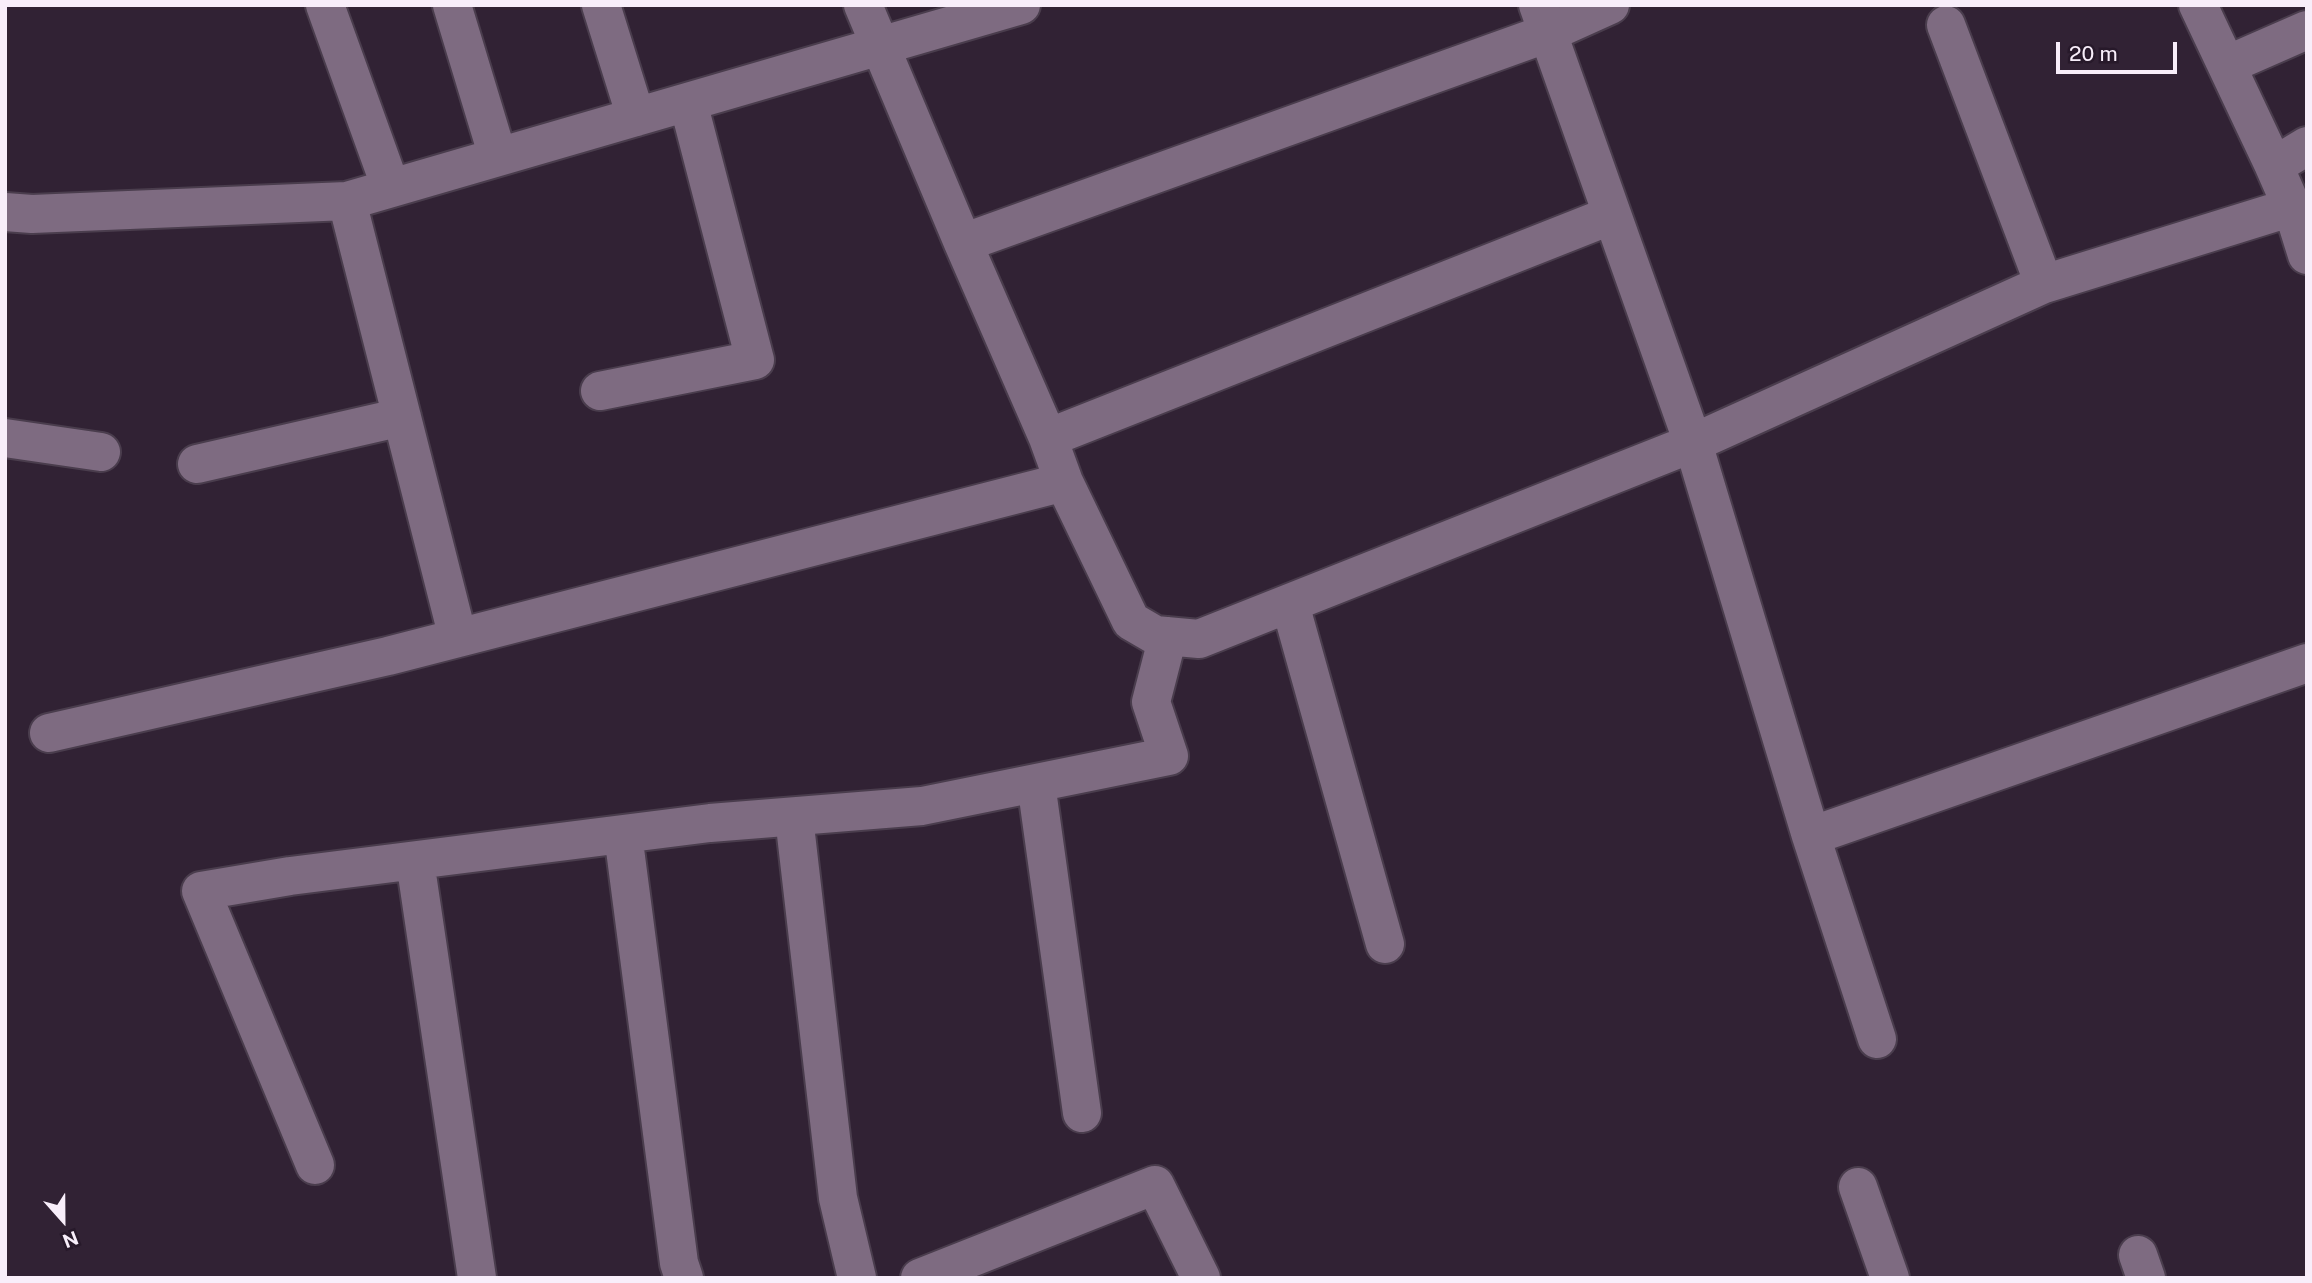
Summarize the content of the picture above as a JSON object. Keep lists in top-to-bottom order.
{
  "scale_bar": "20 m",
  "north": "bottom"
}
